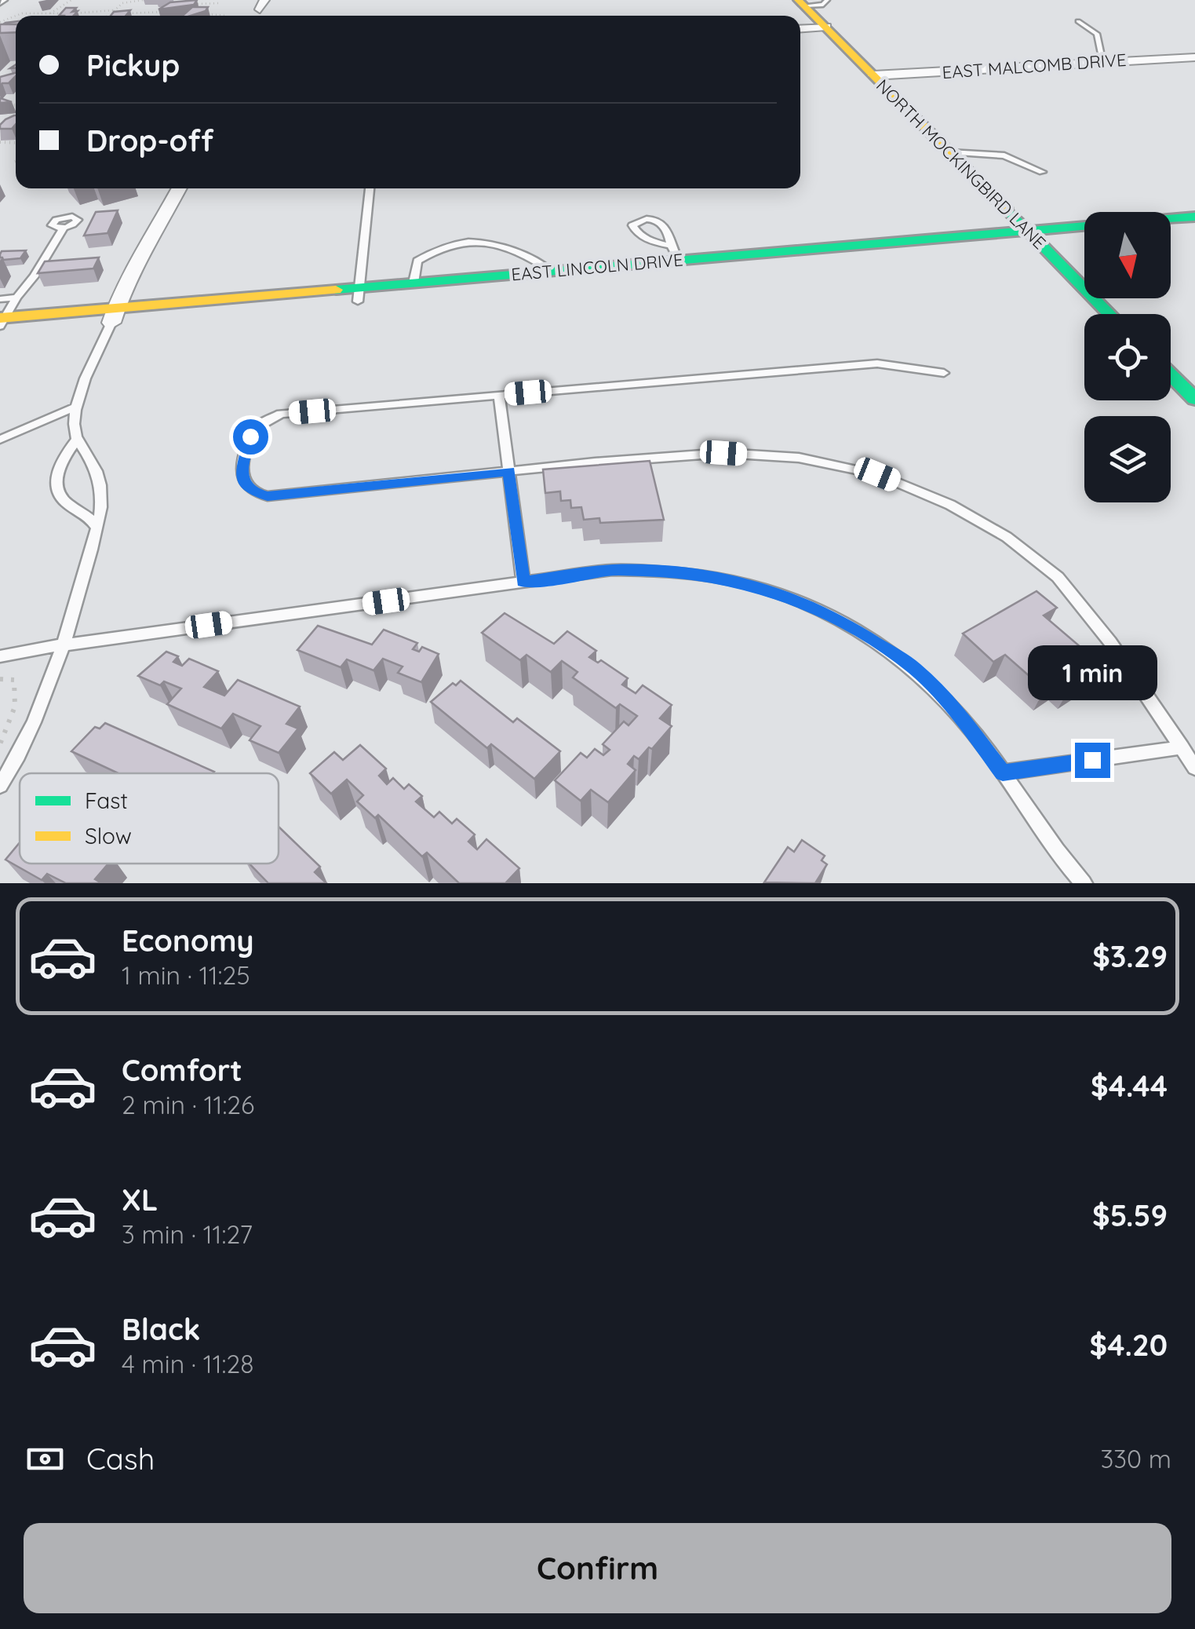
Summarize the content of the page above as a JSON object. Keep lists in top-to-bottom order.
{
  "streets": {
    "main road": ["NORTH MOCKINGBIRD LANE", "EAST LINCOLN DRIVE"],
    "street": ["EAST MALCOMB DRIVE"]
  },
  "crossings": [
    ["EAST MALCOMB DRIVE", "NORTH MOCKINGBIRD LANE"],
    ["NORTH MOCKINGBIRD LANE", "EAST LINCOLN DRIVE"]
  ],
  "legend": ["Fast", "Slow"],
  "north": "bottom",
  "page": {
    "banner": ["Pickup", "Drop-off"],
    "bubble": "1 min",
    "list": [
      {
        "name": "Economy",
        "note": "1 min · 11:25",
        "value": "$3.29"
      },
      {
        "name": "Comfort",
        "note": "2 min · 11:26",
        "value": "$4.44"
      },
      {
        "name": "XL",
        "note": "3 min · 11:27",
        "value": "$5.59"
      },
      {
        "name": "Black",
        "note": "4 min · 11:28",
        "value": "$4.20"
      }
    ],
    "pay": ["Cash", "330 m"],
    "buttons": "Confirm"
  }
}
